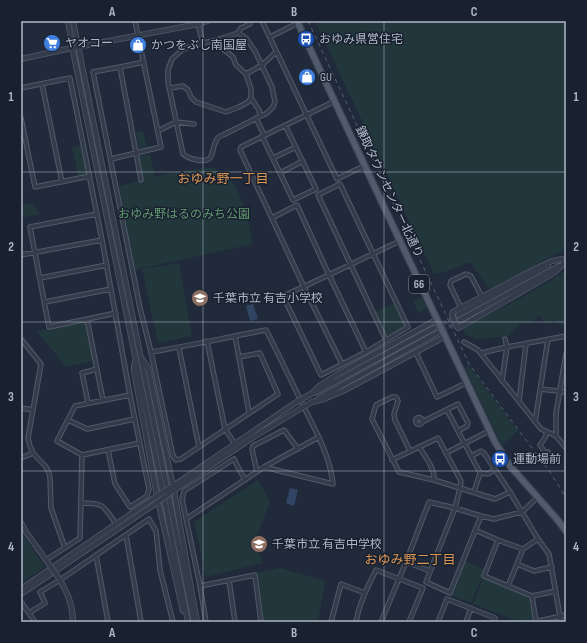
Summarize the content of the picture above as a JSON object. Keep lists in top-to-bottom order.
{
  "streets": {
    "main road": ["鎌取タウンセンター北通り", "66"]
  },
  "districts": ["おゆみ野一丁目", "おゆみ野二丁目"],
  "parks": ["おゆみ野はるのみち公園"],
  "places": {
    "bus stop": ["おゆみ県営住宅", "運動場前"],
    "supermarket": ["ヤオコー"],
    "shop": ["かつをぶし南国屋", "GU"],
    "school or university": ["千葉市立 有吉小学校", "千葉市立 有吉中学校"]
  },
  "grid": {
    "columns": ["A", "B", "C"],
    "rows": [
      "1",
      "2",
      "3",
      "4"
    ]
  }
}
